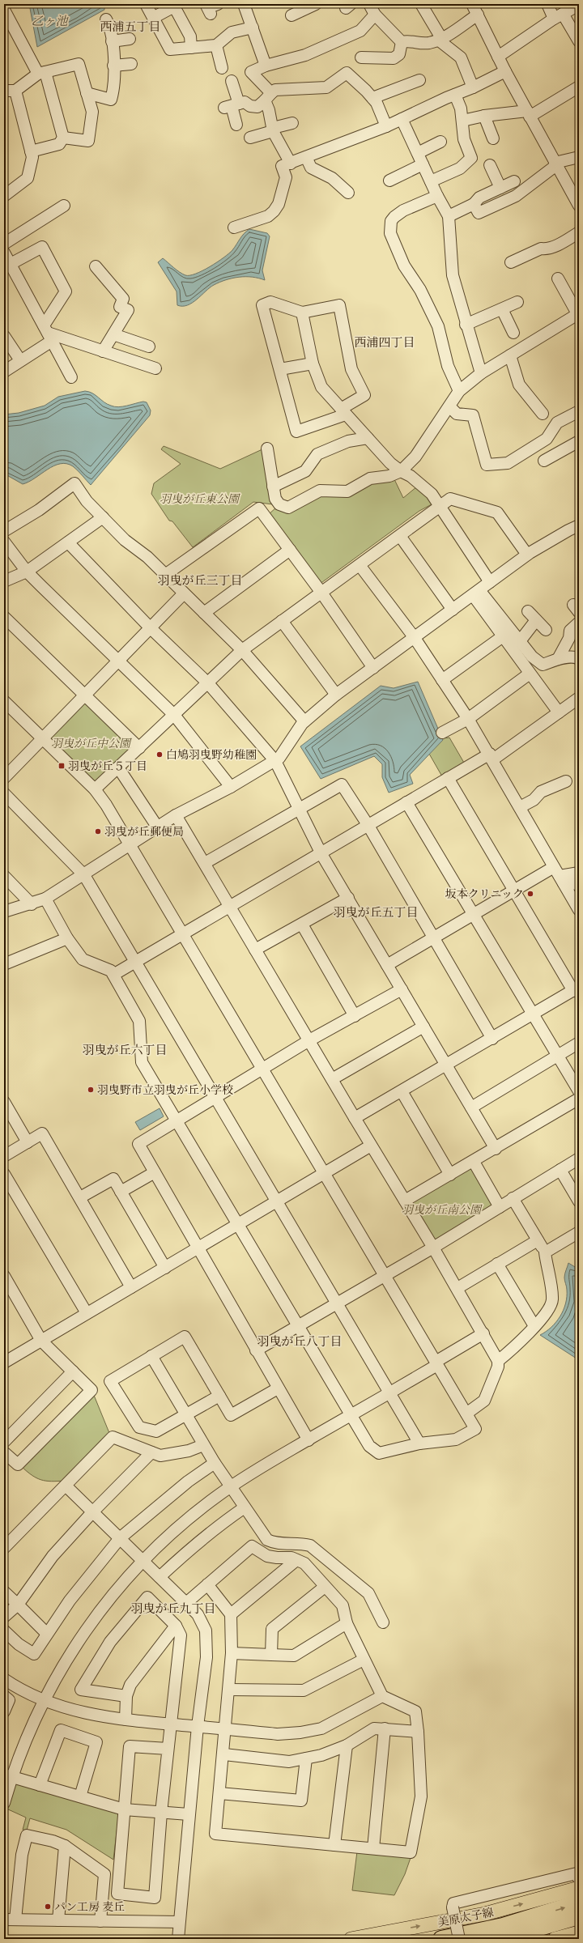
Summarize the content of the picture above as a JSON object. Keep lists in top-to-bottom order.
{
  "streets": {
    "main road": ["美原太子線"]
  },
  "one_way": ["美原太子線"],
  "districts": [
    "西浦五丁目",
    "西浦四丁目",
    "羽曳が丘三丁目",
    "羽曳が丘五丁目",
    "羽曳が丘六丁目",
    "羽曳が丘八丁目",
    "羽曳が丘九丁目"
  ],
  "water": ["乙ヶ池"],
  "parks": ["羽曳が丘東公園", "羽曳が丘中公園", "羽曳が丘南公園"],
  "places": {
    "other": [
      "白鳩羽曳野幼稚園",
      "羽曳が丘郵便局",
      "坂本クリニック",
      "羽曳野市立羽曳が丘小学校",
      "パン工房 麦丘"
    ],
    "transit": ["羽曳が丘５丁目"]
  }
}
